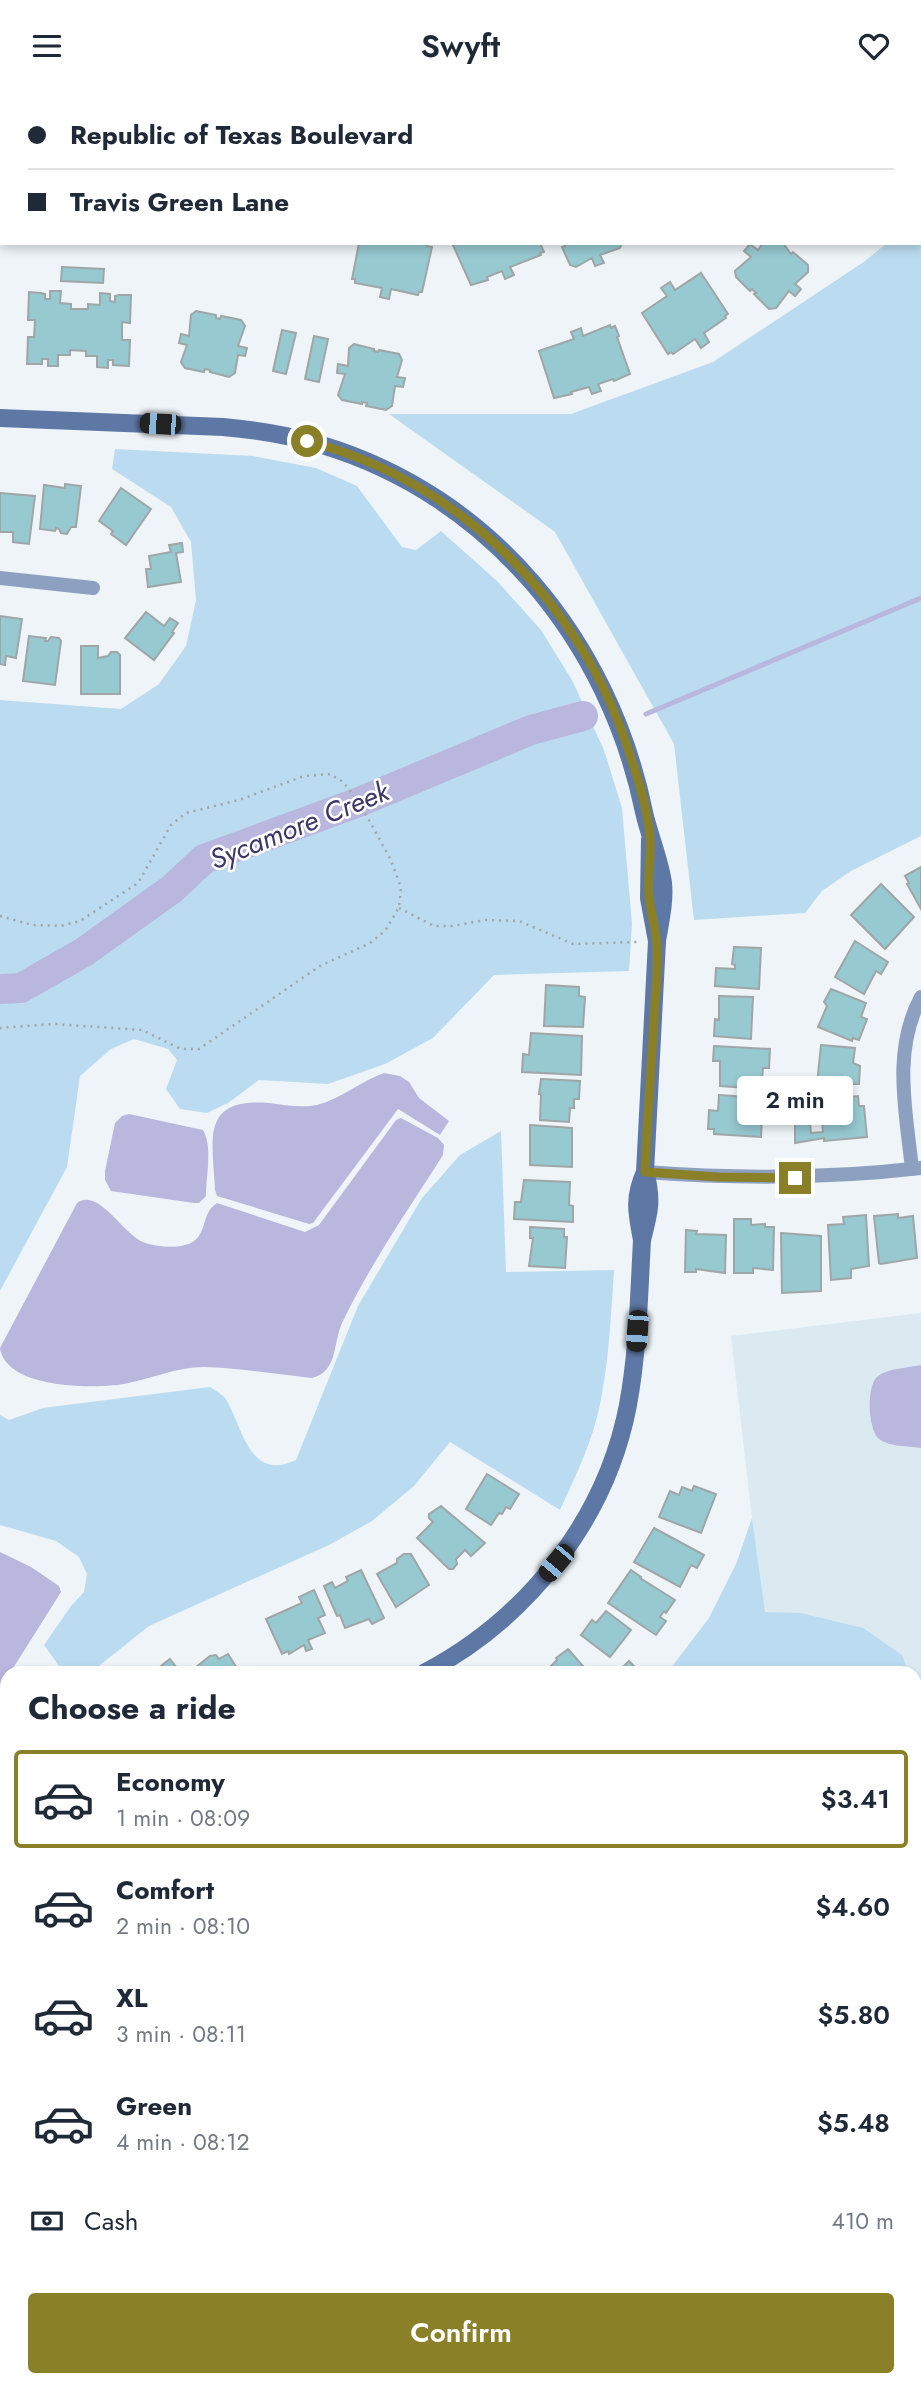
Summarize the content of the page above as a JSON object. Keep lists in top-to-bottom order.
{
  "water": ["Sycamore Creek"],
  "page": {
    "header": "Swyft",
    "banner": ["Republic of Texas Boulevard", "Travis Green Lane"],
    "bubble": "2 min",
    "heading": "Choose a ride",
    "list": [
      {
        "name": "Economy",
        "note": "1 min · 08:09",
        "value": "$3.41"
      },
      {
        "name": "Comfort",
        "note": "2 min · 08:10",
        "value": "$4.60"
      },
      {
        "name": "XL",
        "note": "3 min · 08:11",
        "value": "$5.80"
      },
      {
        "name": "Green",
        "note": "4 min · 08:12",
        "value": "$5.48"
      }
    ],
    "pay": ["Cash", "410 m"],
    "buttons": "Confirm"
  }
}
